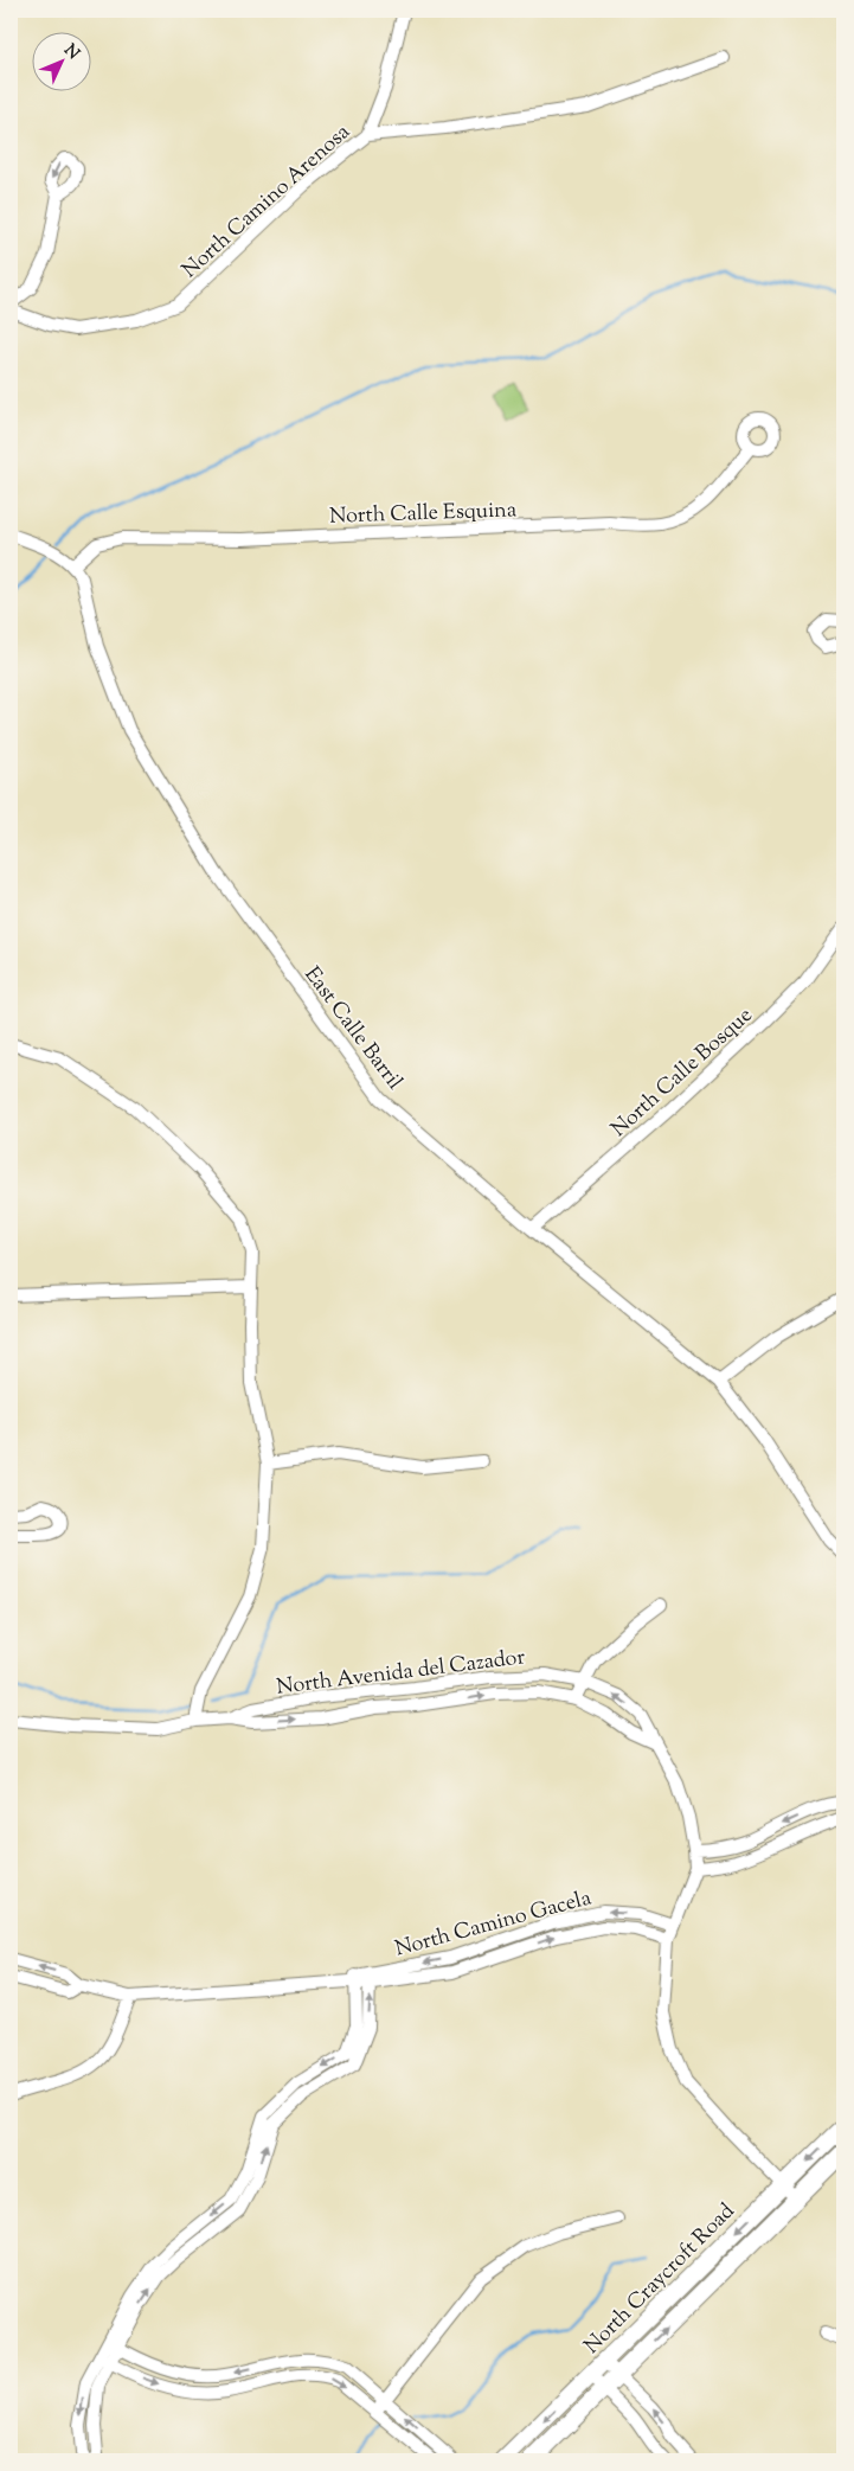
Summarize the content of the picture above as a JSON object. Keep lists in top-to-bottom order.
{
  "streets": {
    "main road": ["North Craycroft Road"],
    "street": [
      "North Camino Arenosa",
      "North Calle Esquina",
      "East Calle Barril",
      "North Calle Bosque",
      "North Avenida del Cazador",
      "North Camino Gacela"
    ]
  },
  "crossings": [
    ["North Calle Esquina", "East Calle Barril"],
    ["East Calle Barril", "North Calle Bosque"],
    ["North Avenida del Cazador", "North Camino Gacela"],
    ["North Avenida del Cazador", "North Craycroft Road"]
  ],
  "north": "top right"
}
